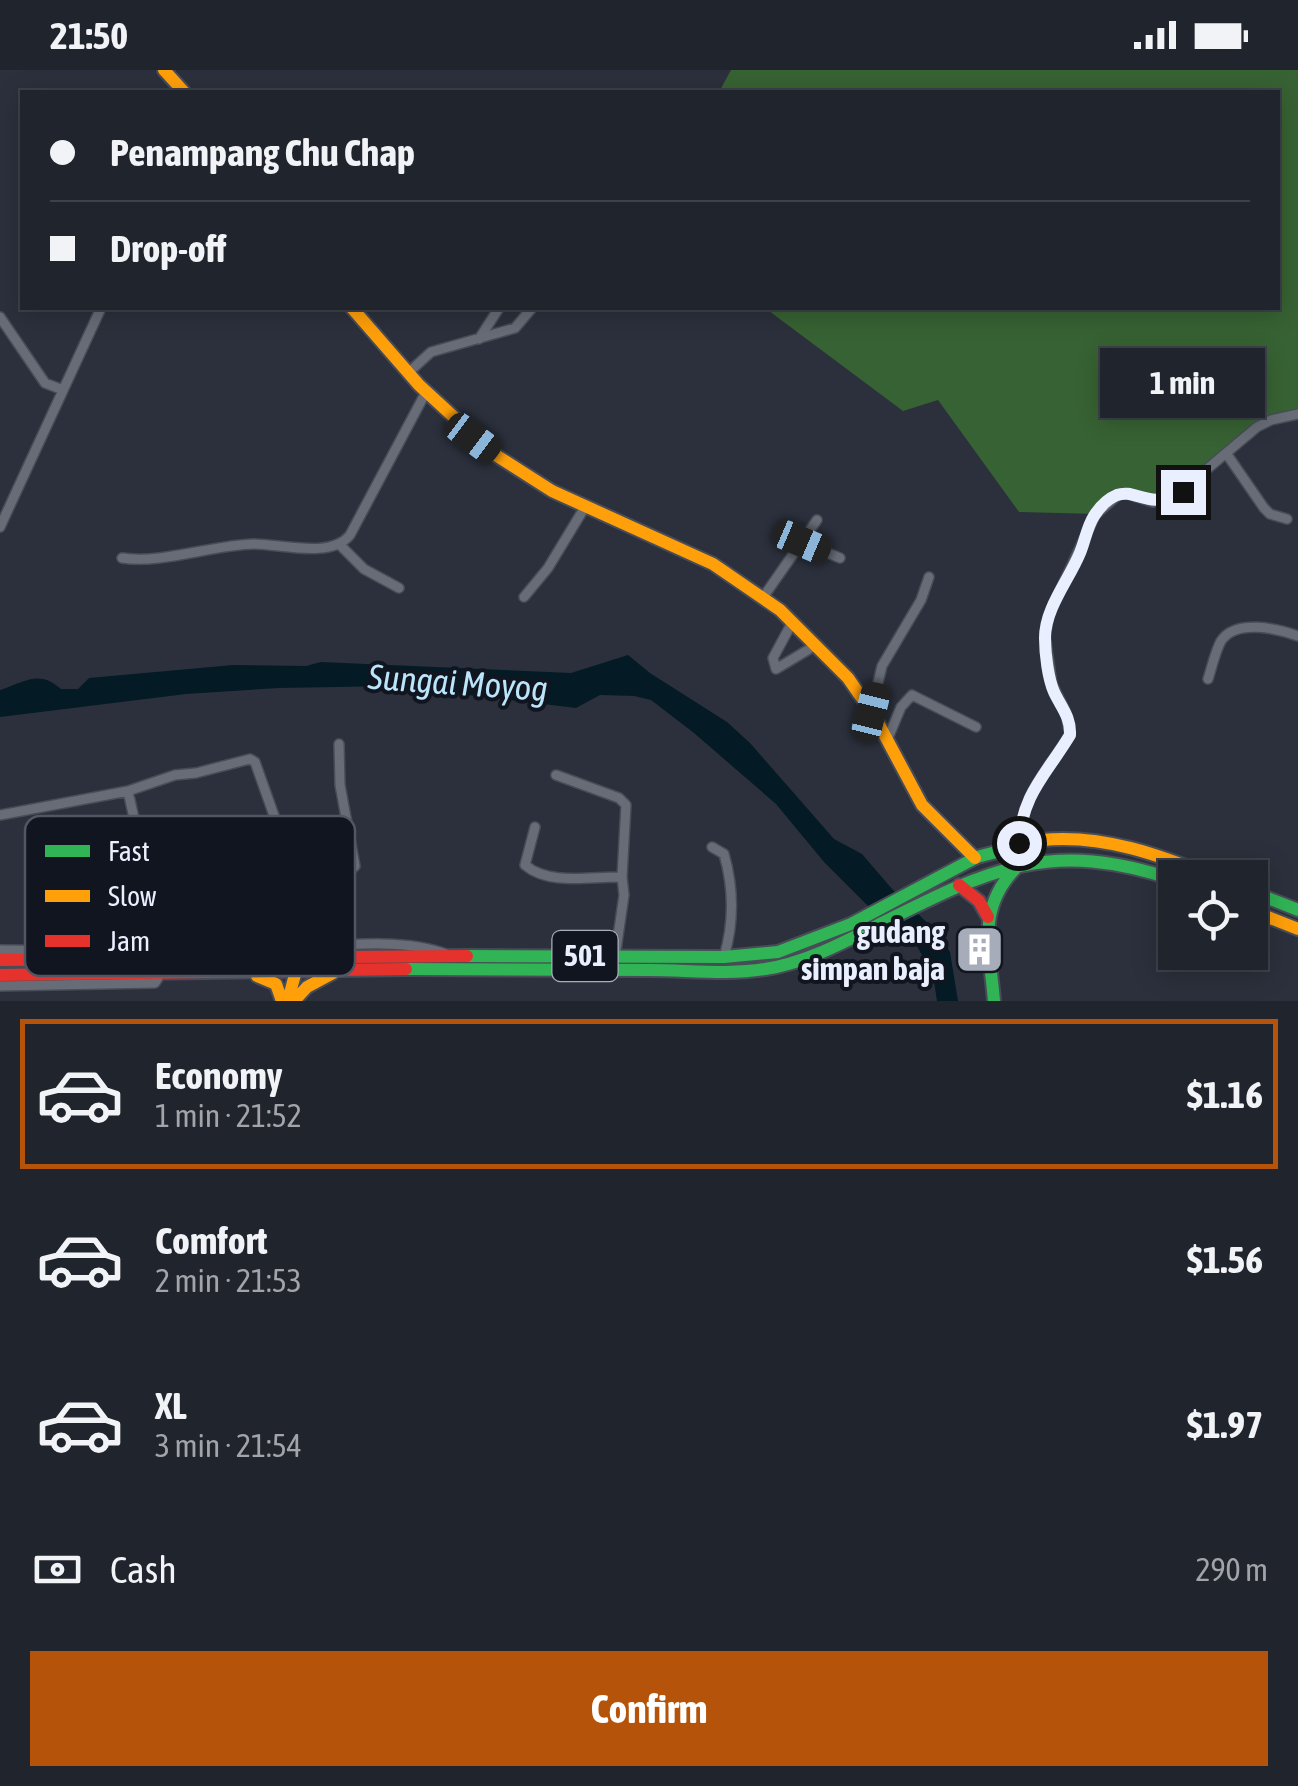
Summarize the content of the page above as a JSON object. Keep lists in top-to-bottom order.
{
  "streets": {
    "main road": ["501"]
  },
  "water": ["Sungai Moyog"],
  "places": {
    "building": ["gudang simpan baja"]
  },
  "legend": ["Fast", "Slow", "Jam"],
  "page": {
    "status": "21:50",
    "banner": ["Penampang Chu Chap", "Drop-off"],
    "bubble": "1 min",
    "list": [
      {
        "name": "Economy",
        "note": "1 min · 21:52",
        "value": "$1.16"
      },
      {
        "name": "Comfort",
        "note": "2 min · 21:53",
        "value": "$1.56"
      },
      {
        "name": "XL",
        "note": "3 min · 21:54",
        "value": "$1.97"
      }
    ],
    "pay": ["Cash", "290 m"],
    "buttons": "Confirm"
  }
}
